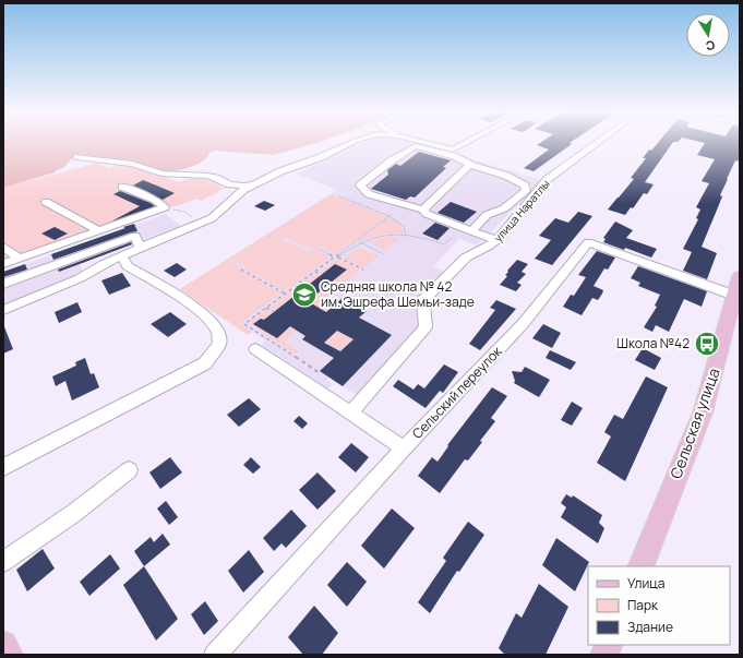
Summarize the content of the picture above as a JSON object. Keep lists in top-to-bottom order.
{
  "streets": {
    "main road": ["Сельская улица"],
    "street": ["улица Наратлы", "Сельский переулок"]
  },
  "crossings": [
    ["Сельский переулок", "Сельская улица"]
  ],
  "places": {
    "school or university": ["Средняя школа № 42 им. Эшрефа Шемьи-заде"],
    "bus stop": ["Школа №42"]
  },
  "legend": ["Улица", "Парк", "Здание"],
  "north": "bottom"
}
